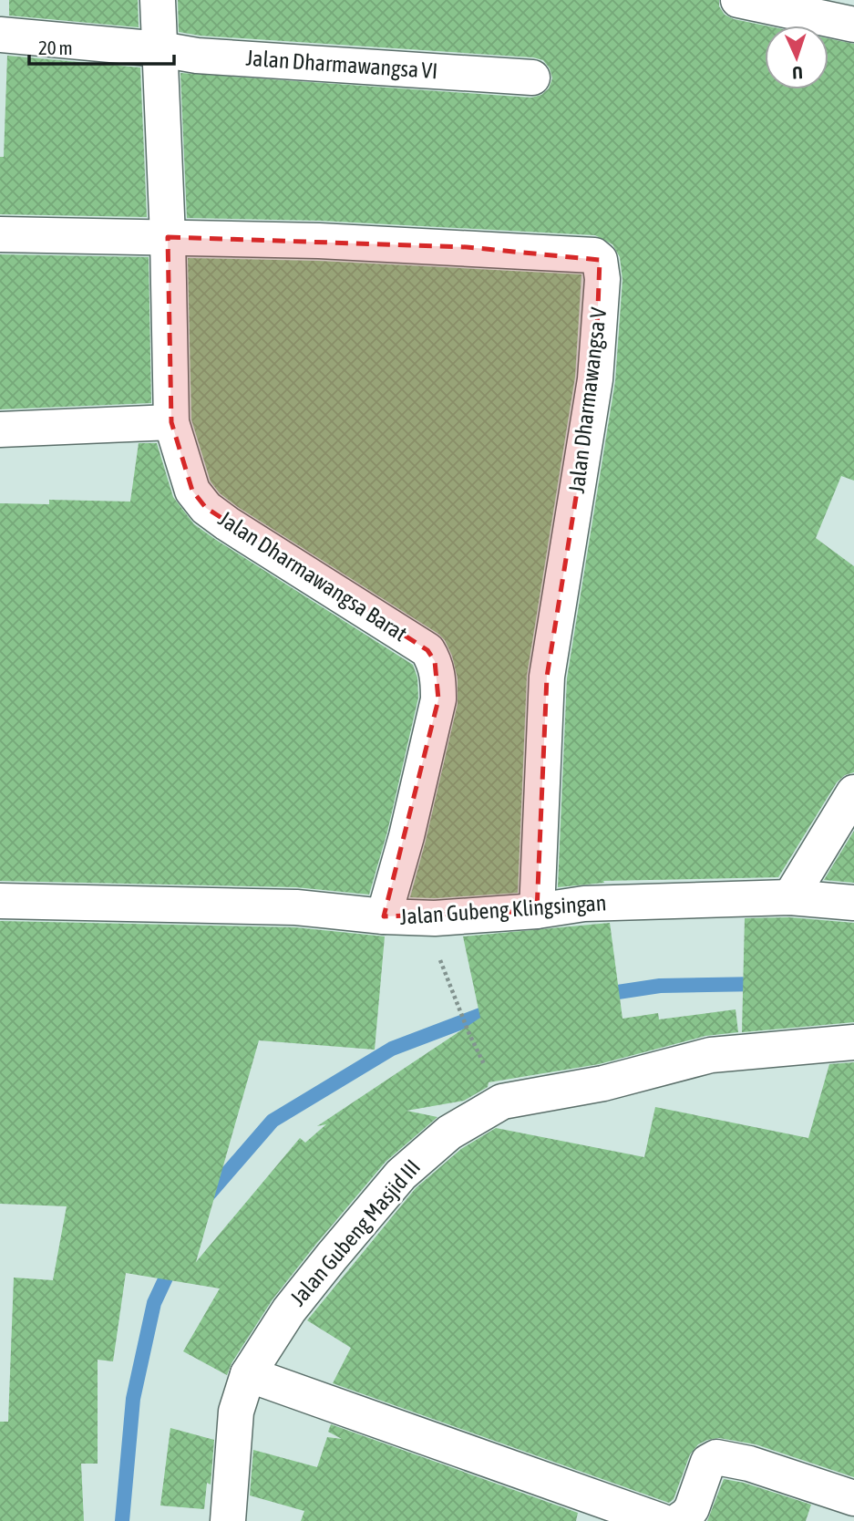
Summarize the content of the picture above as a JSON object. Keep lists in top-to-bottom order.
{
  "streets": {
    "street": [
      "Jalan Dharmawangsa VI",
      "Jalan Dharmawangsa V",
      "Jalan Dharmawangsa Barat",
      "Jalan Gubeng Klingsingan",
      "Jalan Gubeng Masjid III"
    ]
  },
  "crossings": [
    ["Jalan Dharmawangsa VI", "Jalan Dharmawangsa Barat"],
    ["Jalan Dharmawangsa V", "Jalan Dharmawangsa Barat"],
    ["Jalan Dharmawangsa V", "Jalan Gubeng Klingsingan"],
    ["Jalan Dharmawangsa Barat", "Jalan Gubeng Klingsingan"]
  ],
  "scale_bar": "20 m",
  "north": "bottom"
}
